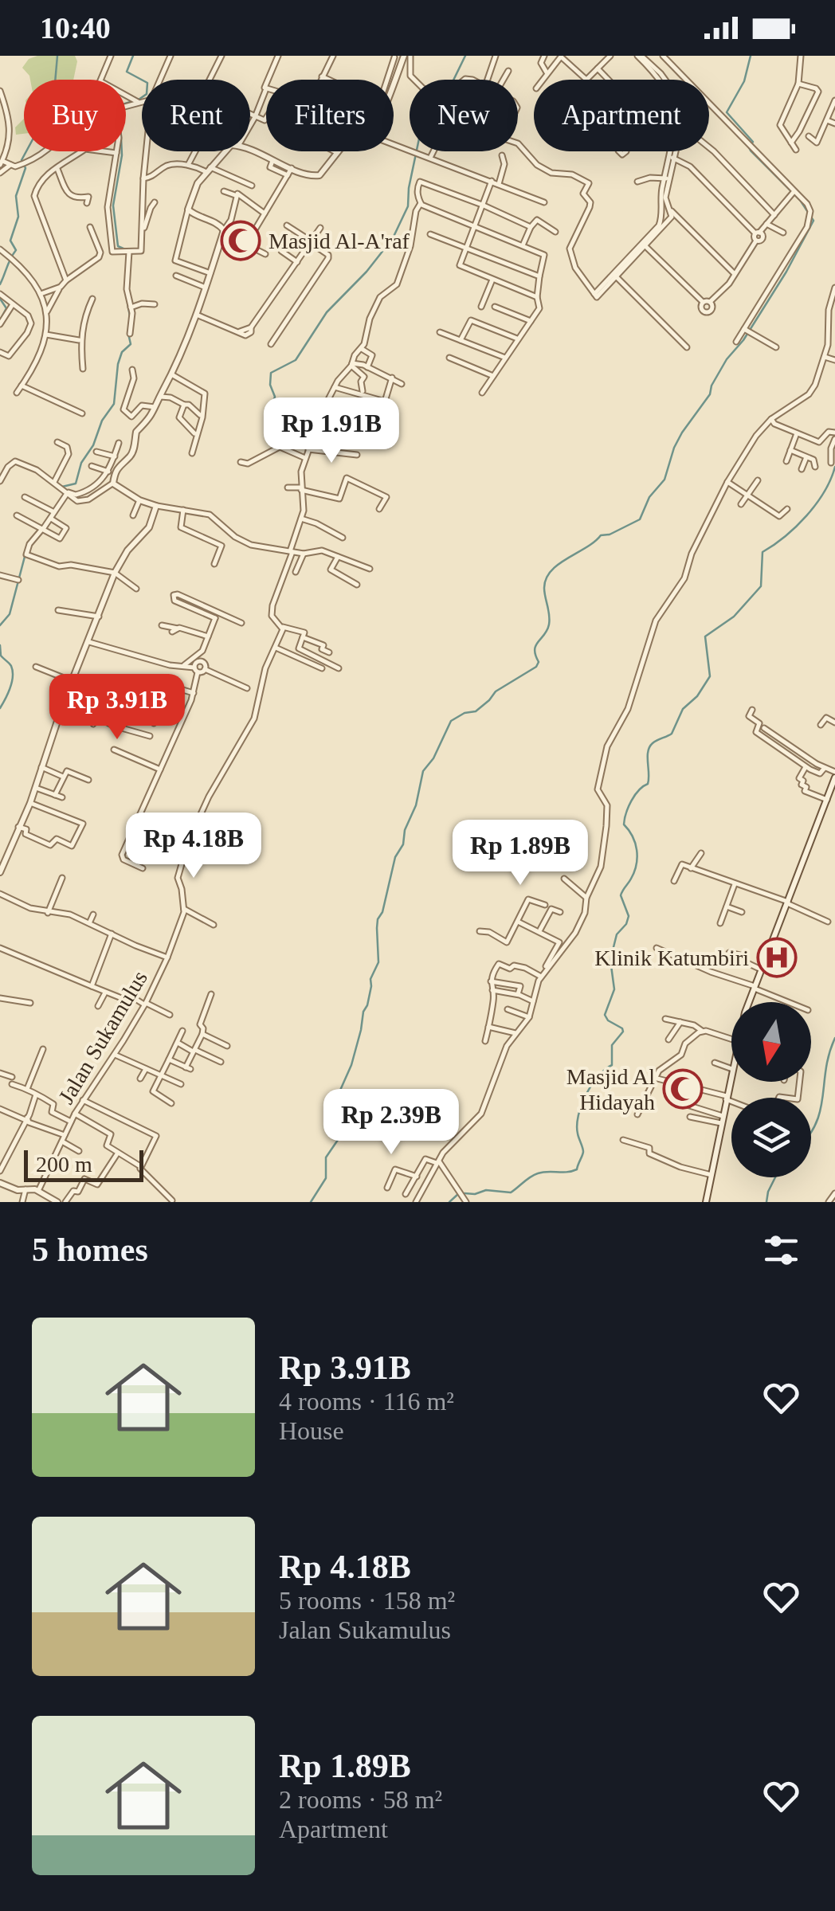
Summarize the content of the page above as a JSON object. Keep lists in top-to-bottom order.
{
  "streets": {
    "street": ["Jalan Sukamulus"]
  },
  "places": {
    "mosque": ["Masjid Al-A'raf", "Masjid Al Hidayah"],
    "hospital": ["Klinik Katumbiri"]
  },
  "scale_bar": "200 m",
  "north": "bottom",
  "page": {
    "status": "10:40",
    "chip": [
      "Buy",
      "Rent",
      "Filters",
      "New",
      "Apartment"
    ],
    "price": [
      "Rp 1.91B",
      "Rp 3.91B",
      "Rp 4.18B",
      "Rp 1.89B",
      "Rp 2.39B"
    ],
    "scale": "200 m",
    "heading": "5 homes",
    "list": [
      {
        "name": "Rp 3.91B",
        "note": "4 rooms · 116 m² · House"
      },
      {
        "name": "Rp 4.18B",
        "note": "5 rooms · 158 m² · Jalan Sukamulus"
      },
      {
        "name": "Rp 1.89B",
        "note": "2 rooms · 58 m² · Apartment"
      }
    ]
  }
}
